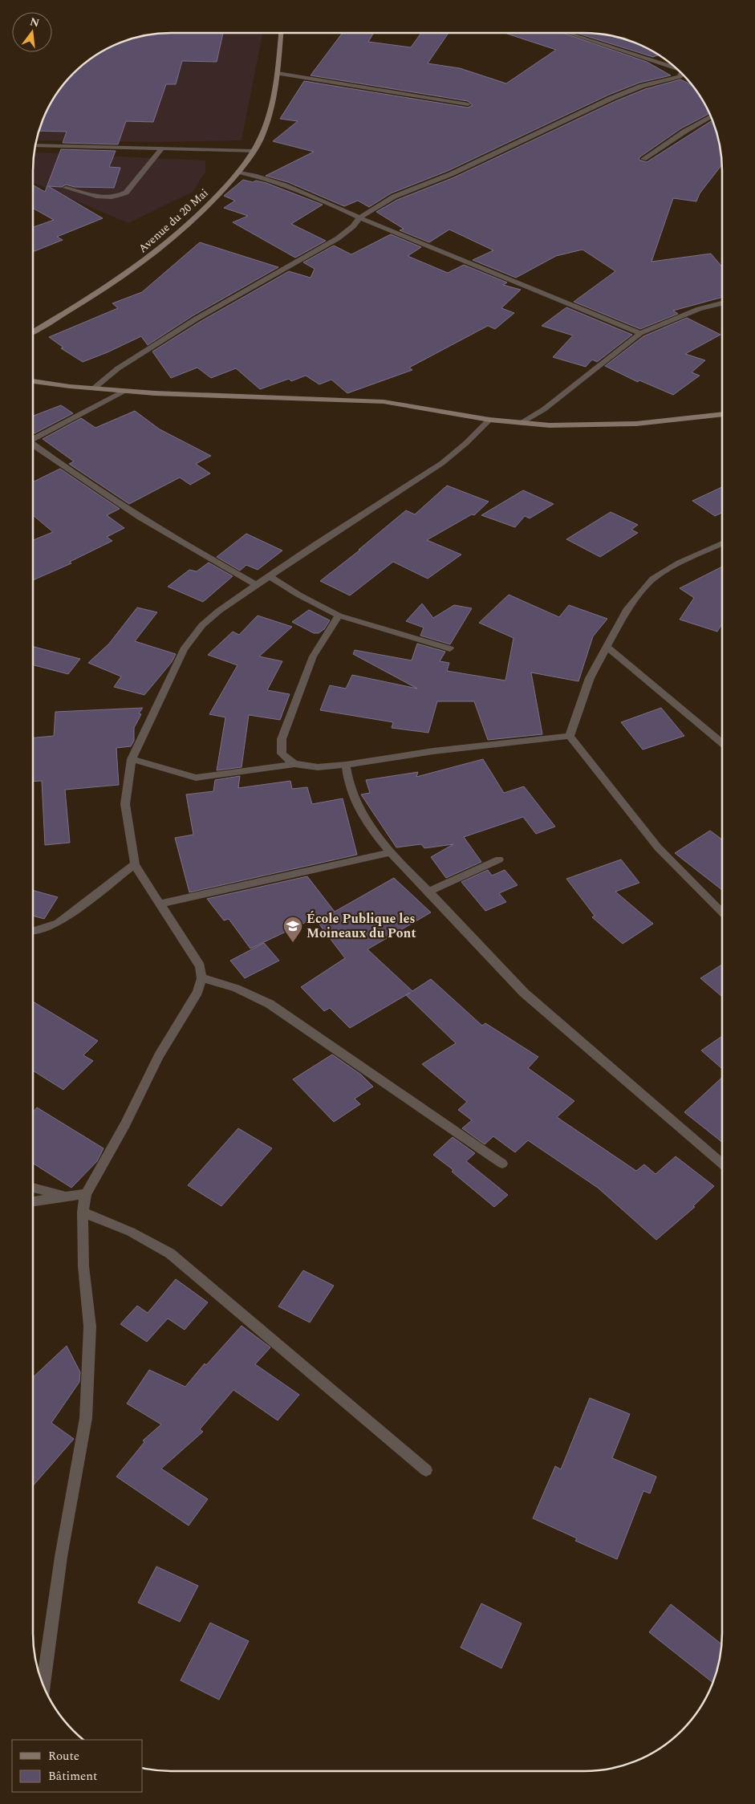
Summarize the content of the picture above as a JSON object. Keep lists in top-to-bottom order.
{
  "streets": {
    "main road": ["Avenue du 20 Mai"]
  },
  "places": {
    "school or university": ["École Publique les Moineaux du Pont"]
  },
  "legend": ["Route", "Bâtiment"],
  "north": "top"
}
